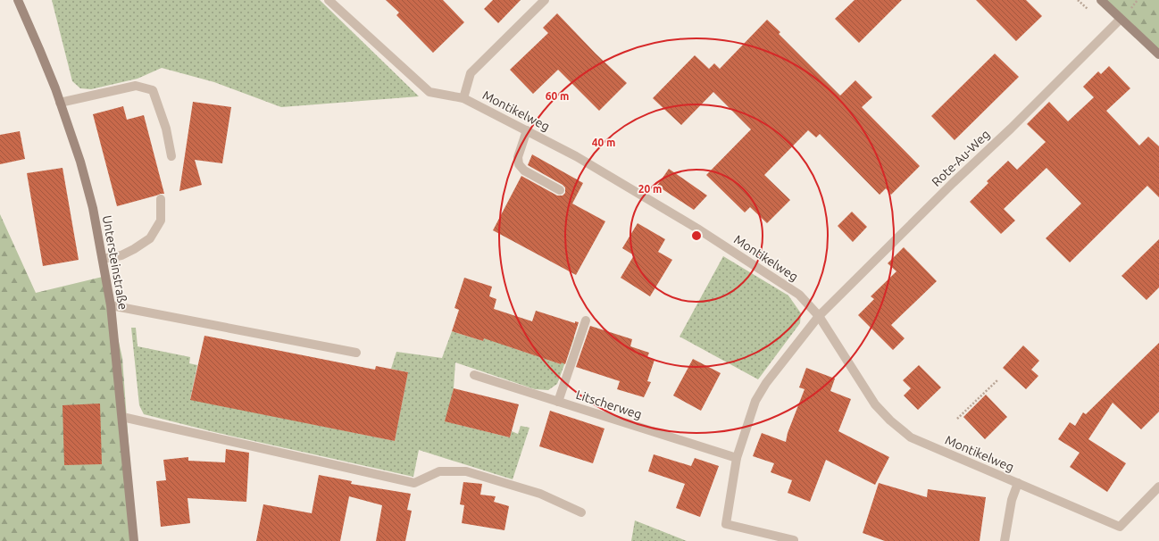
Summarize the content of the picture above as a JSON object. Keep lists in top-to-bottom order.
{
  "streets": {
    "main road": ["Untersteinstraße"],
    "street": ["Montikelweg", "Rote-Au-Weg", "Litscherweg"]
  },
  "crossings": [
    ["Montikelweg", "Rote-Au-Weg"]
  ],
  "rings": ["60 m", "40 m", "20 m"]
}
